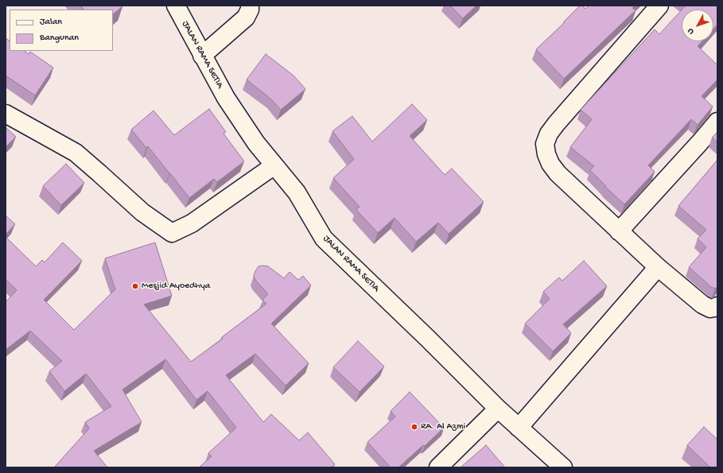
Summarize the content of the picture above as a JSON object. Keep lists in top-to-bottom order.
{
  "streets": {
    "street": ["JALAN RAMA SETIA"]
  },
  "places": ["Mesjid Ayoedhya", "RA. Al Azmi"],
  "legend": ["Jalan", "Bangunan"],
  "north": "bottom left"
}
